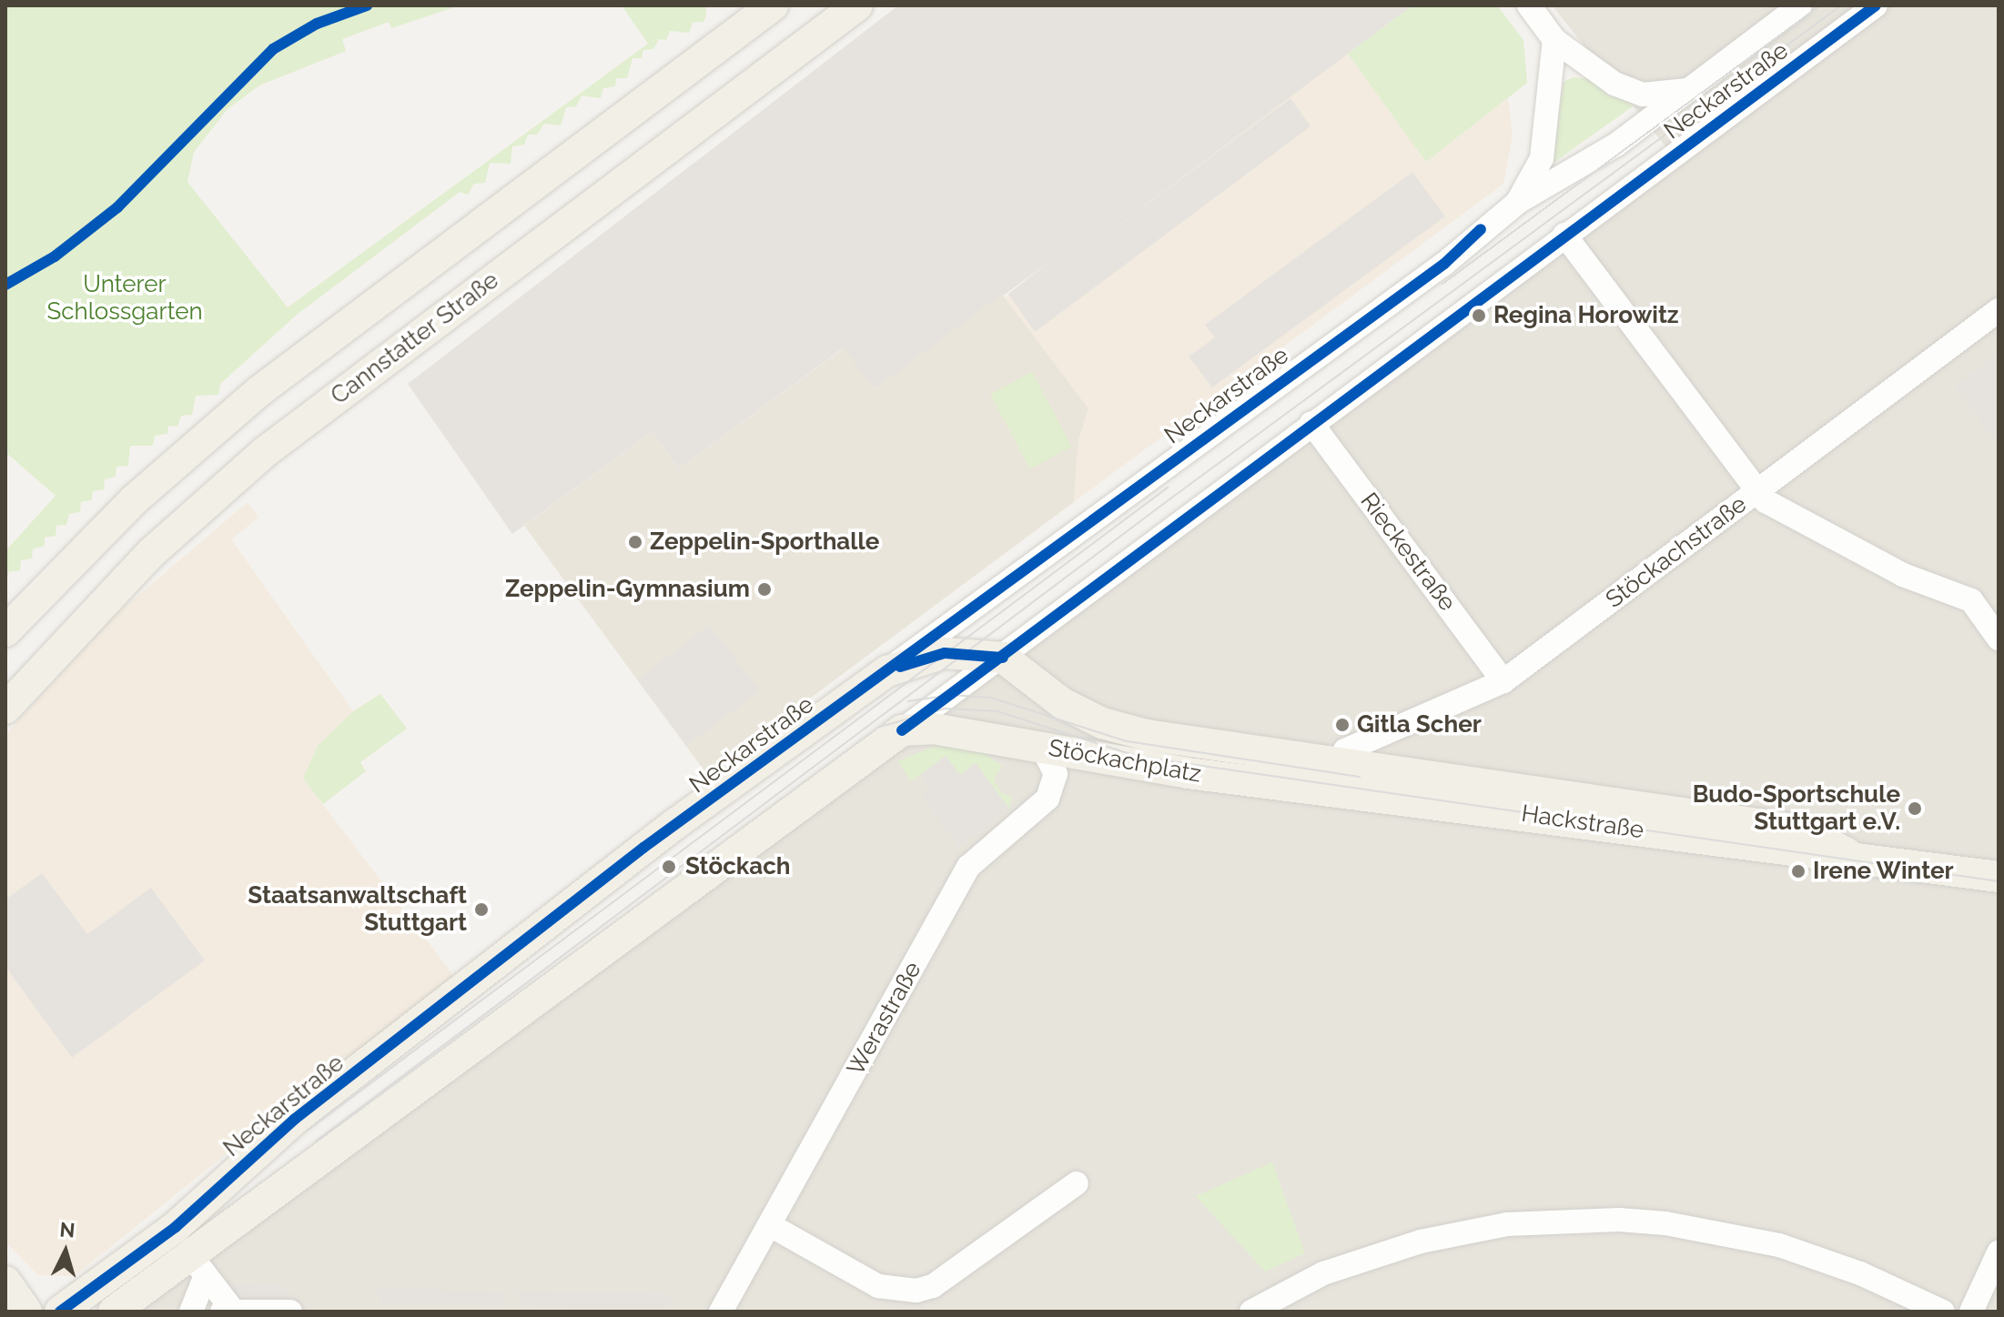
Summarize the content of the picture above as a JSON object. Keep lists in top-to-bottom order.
{
  "streets": {
    "main road": [
      "Neckarstraße",
      "Cannstatter Straße",
      "Stöckachplatz",
      "Hackstraße"
    ],
    "street": ["Rieckestraße", "Stöckachstraße", "Werastraße"]
  },
  "crossings": [
    ["Neckarstraße", "Rieckestraße"],
    ["Neckarstraße", "Stöckachplatz"],
    ["Neckarstraße", "Hackstraße"],
    ["Rieckestraße", "Stöckachstraße"],
    ["Stöckachstraße", "Hackstraße"],
    ["Stöckachplatz", "Hackstraße"],
    ["Stöckachplatz", "Werastraße"]
  ],
  "parks": ["Unterer Schlossgarten"],
  "places": [
    "Regina Horowitz",
    "Zeppelin-Sporthalle",
    "Zeppelin-Gymnasium",
    "Gitla Scher",
    "Budo-Sportschule Stuttgart e.V.",
    "Stöckach",
    "Irene Winter",
    "Staatsanwaltschaft Stuttgart"
  ],
  "north": "top"
}
